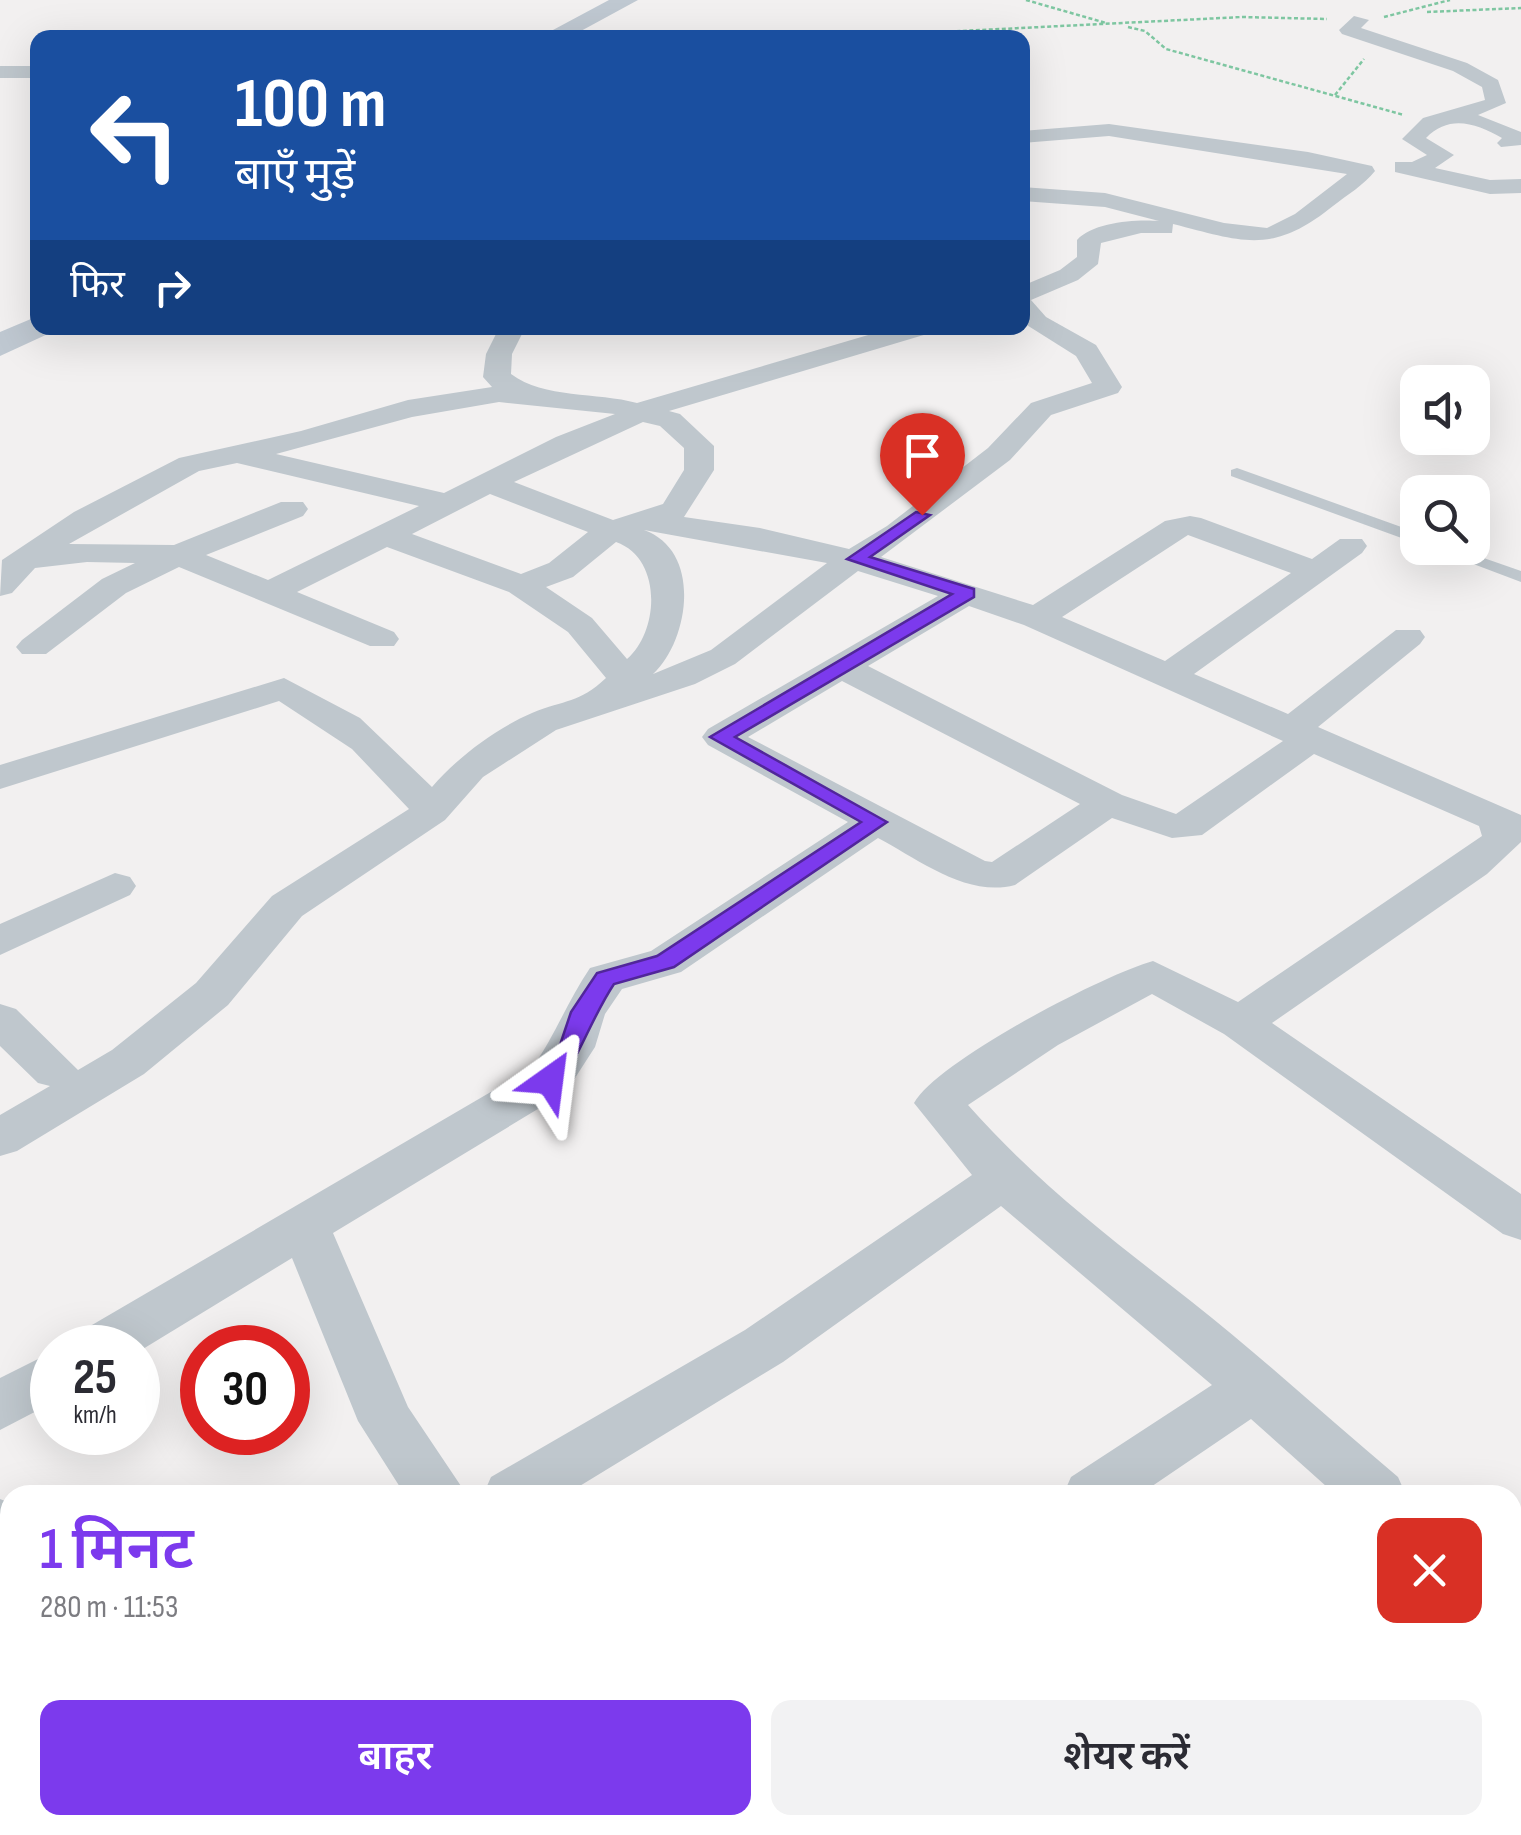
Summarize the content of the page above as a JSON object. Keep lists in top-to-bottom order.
{
  "page": {
    "turn": ["100 m", "बाएँ मुड़ें"],
    "then": "फिर",
    "speed": "25 km/h",
    "limit": "30",
    "heading": ["1 मिनट", "280 m · 11:53"],
    "buttons": ["बाहर", "शेयर करें"]
  }
}
